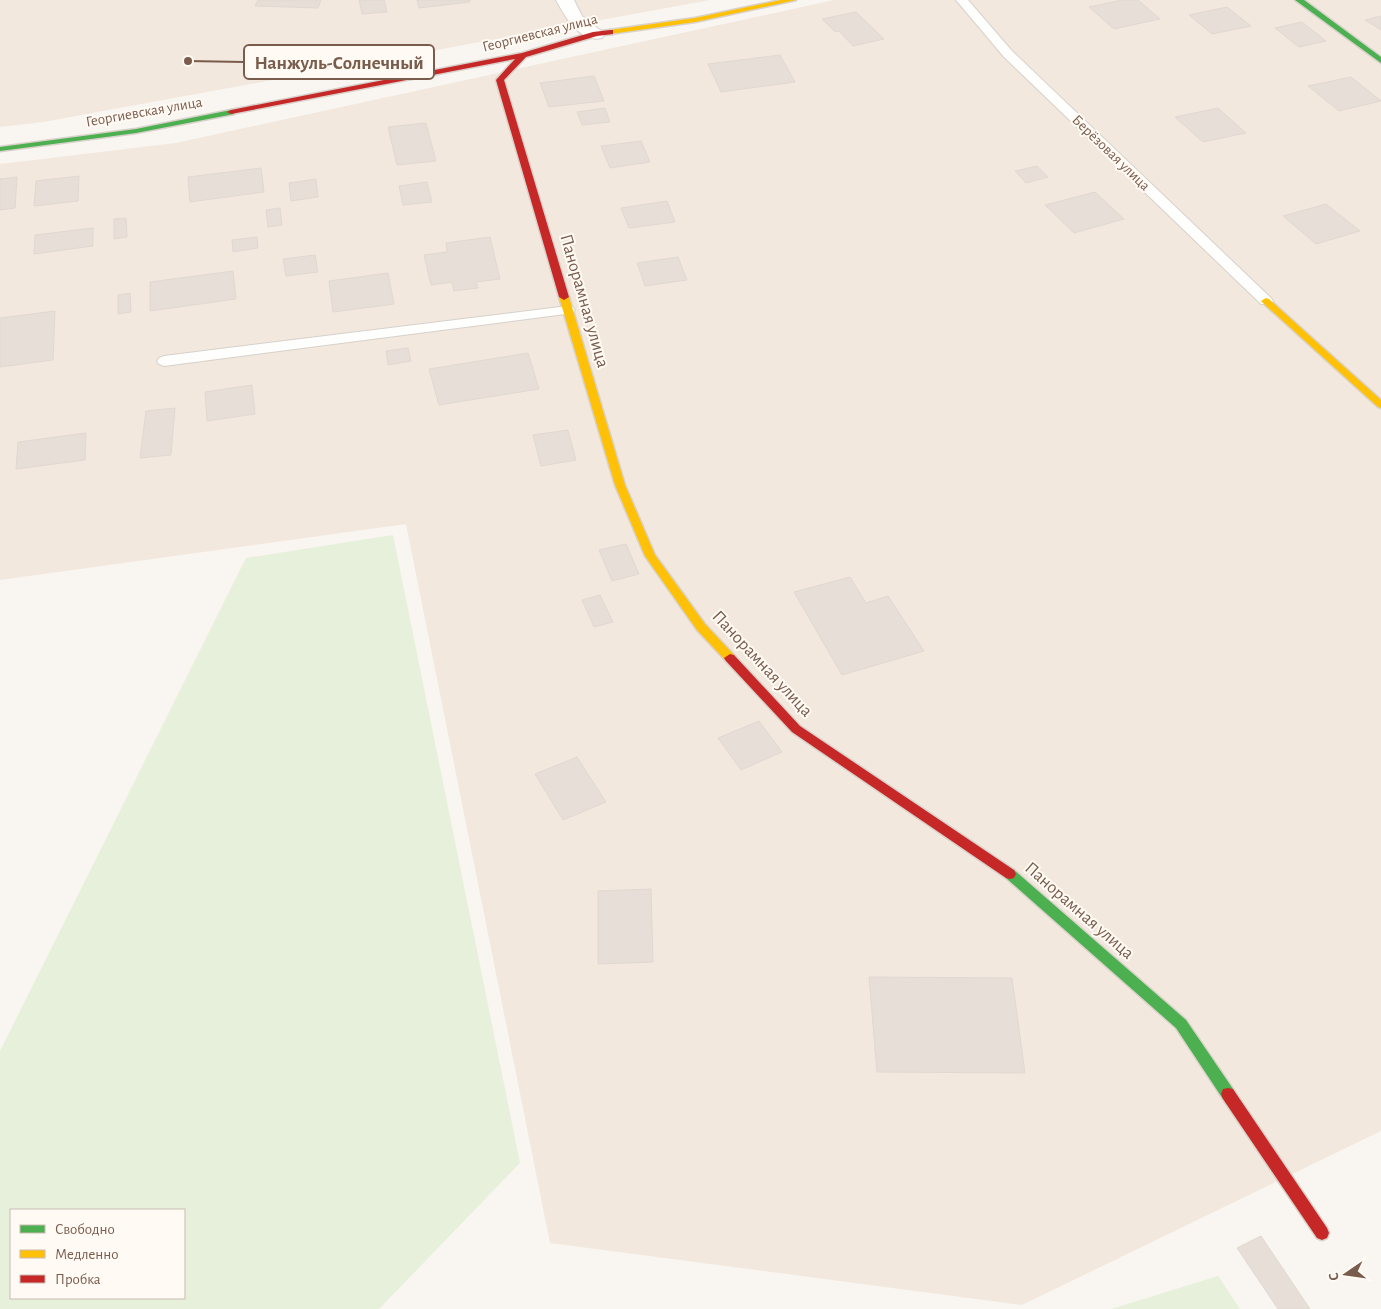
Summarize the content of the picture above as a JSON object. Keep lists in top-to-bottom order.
{
  "streets": {
    "street": ["Георгиевская улица", "Панорамная улица"],
    "lane": ["Берёзовая улица"]
  },
  "crossings": [
    ["Георгиевская улица", "Панорамная улица"]
  ],
  "places": ["Нанжуль-Солнечный"],
  "legend": ["Свободно", "Медленно", "Пробка"],
  "north": "left"
}
